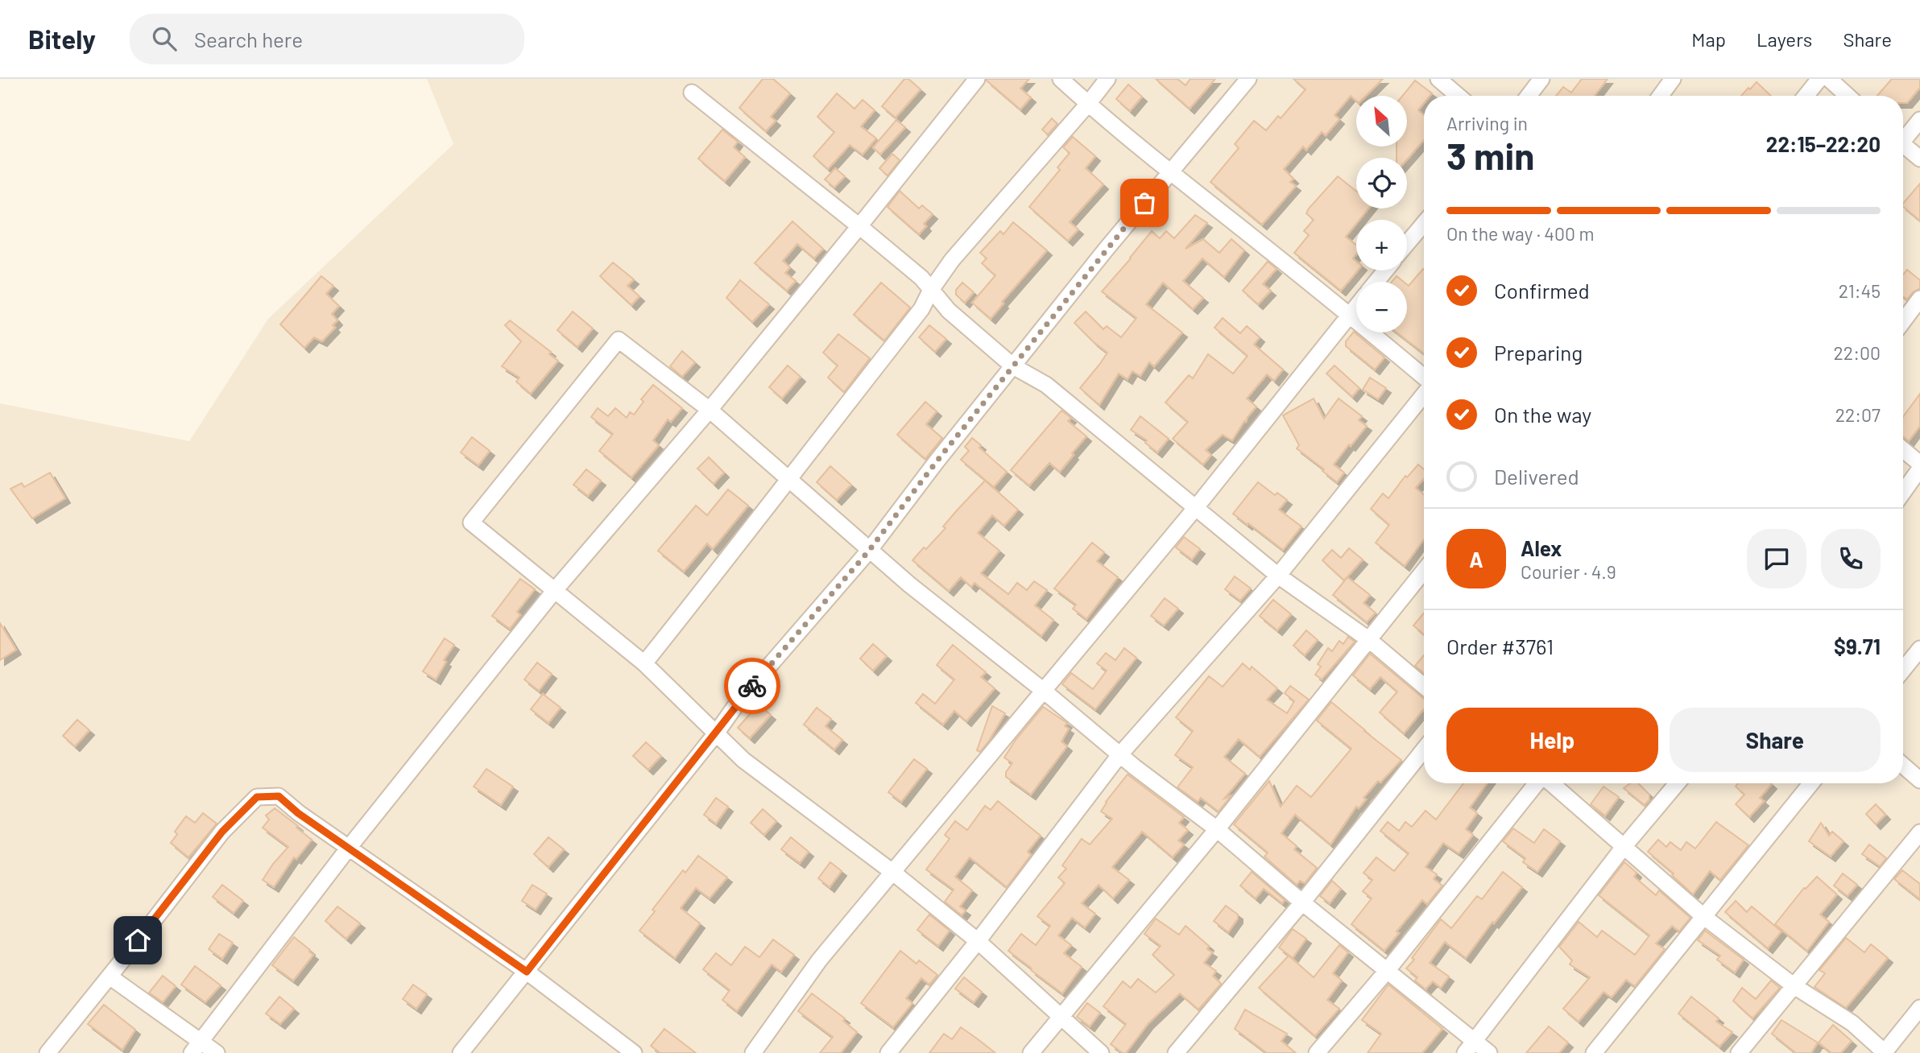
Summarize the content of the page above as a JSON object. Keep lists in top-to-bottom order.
{
  "north": "top left",
  "page": {
    "header": "Bitely",
    "search": "Search here",
    "nav": ["Map", "Layers", "Share"],
    "map_buttons": ["+", "−"],
    "heading": ["3 min", "Arriving in", "22:15–22:20"],
    "panel": [
      "Alex",
      "Courier · 4.9",
      "Order #3761",
      "$9.71"
    ],
    "bar": "On the way · 400 m",
    "list": [
      ["Confirmed", "21:45"],
      ["Preparing", "22:00"],
      ["On the way", "22:07"],
      "Delivered"
    ],
    "round": "A",
    "buttons": ["Help", "Share"]
  }
}
